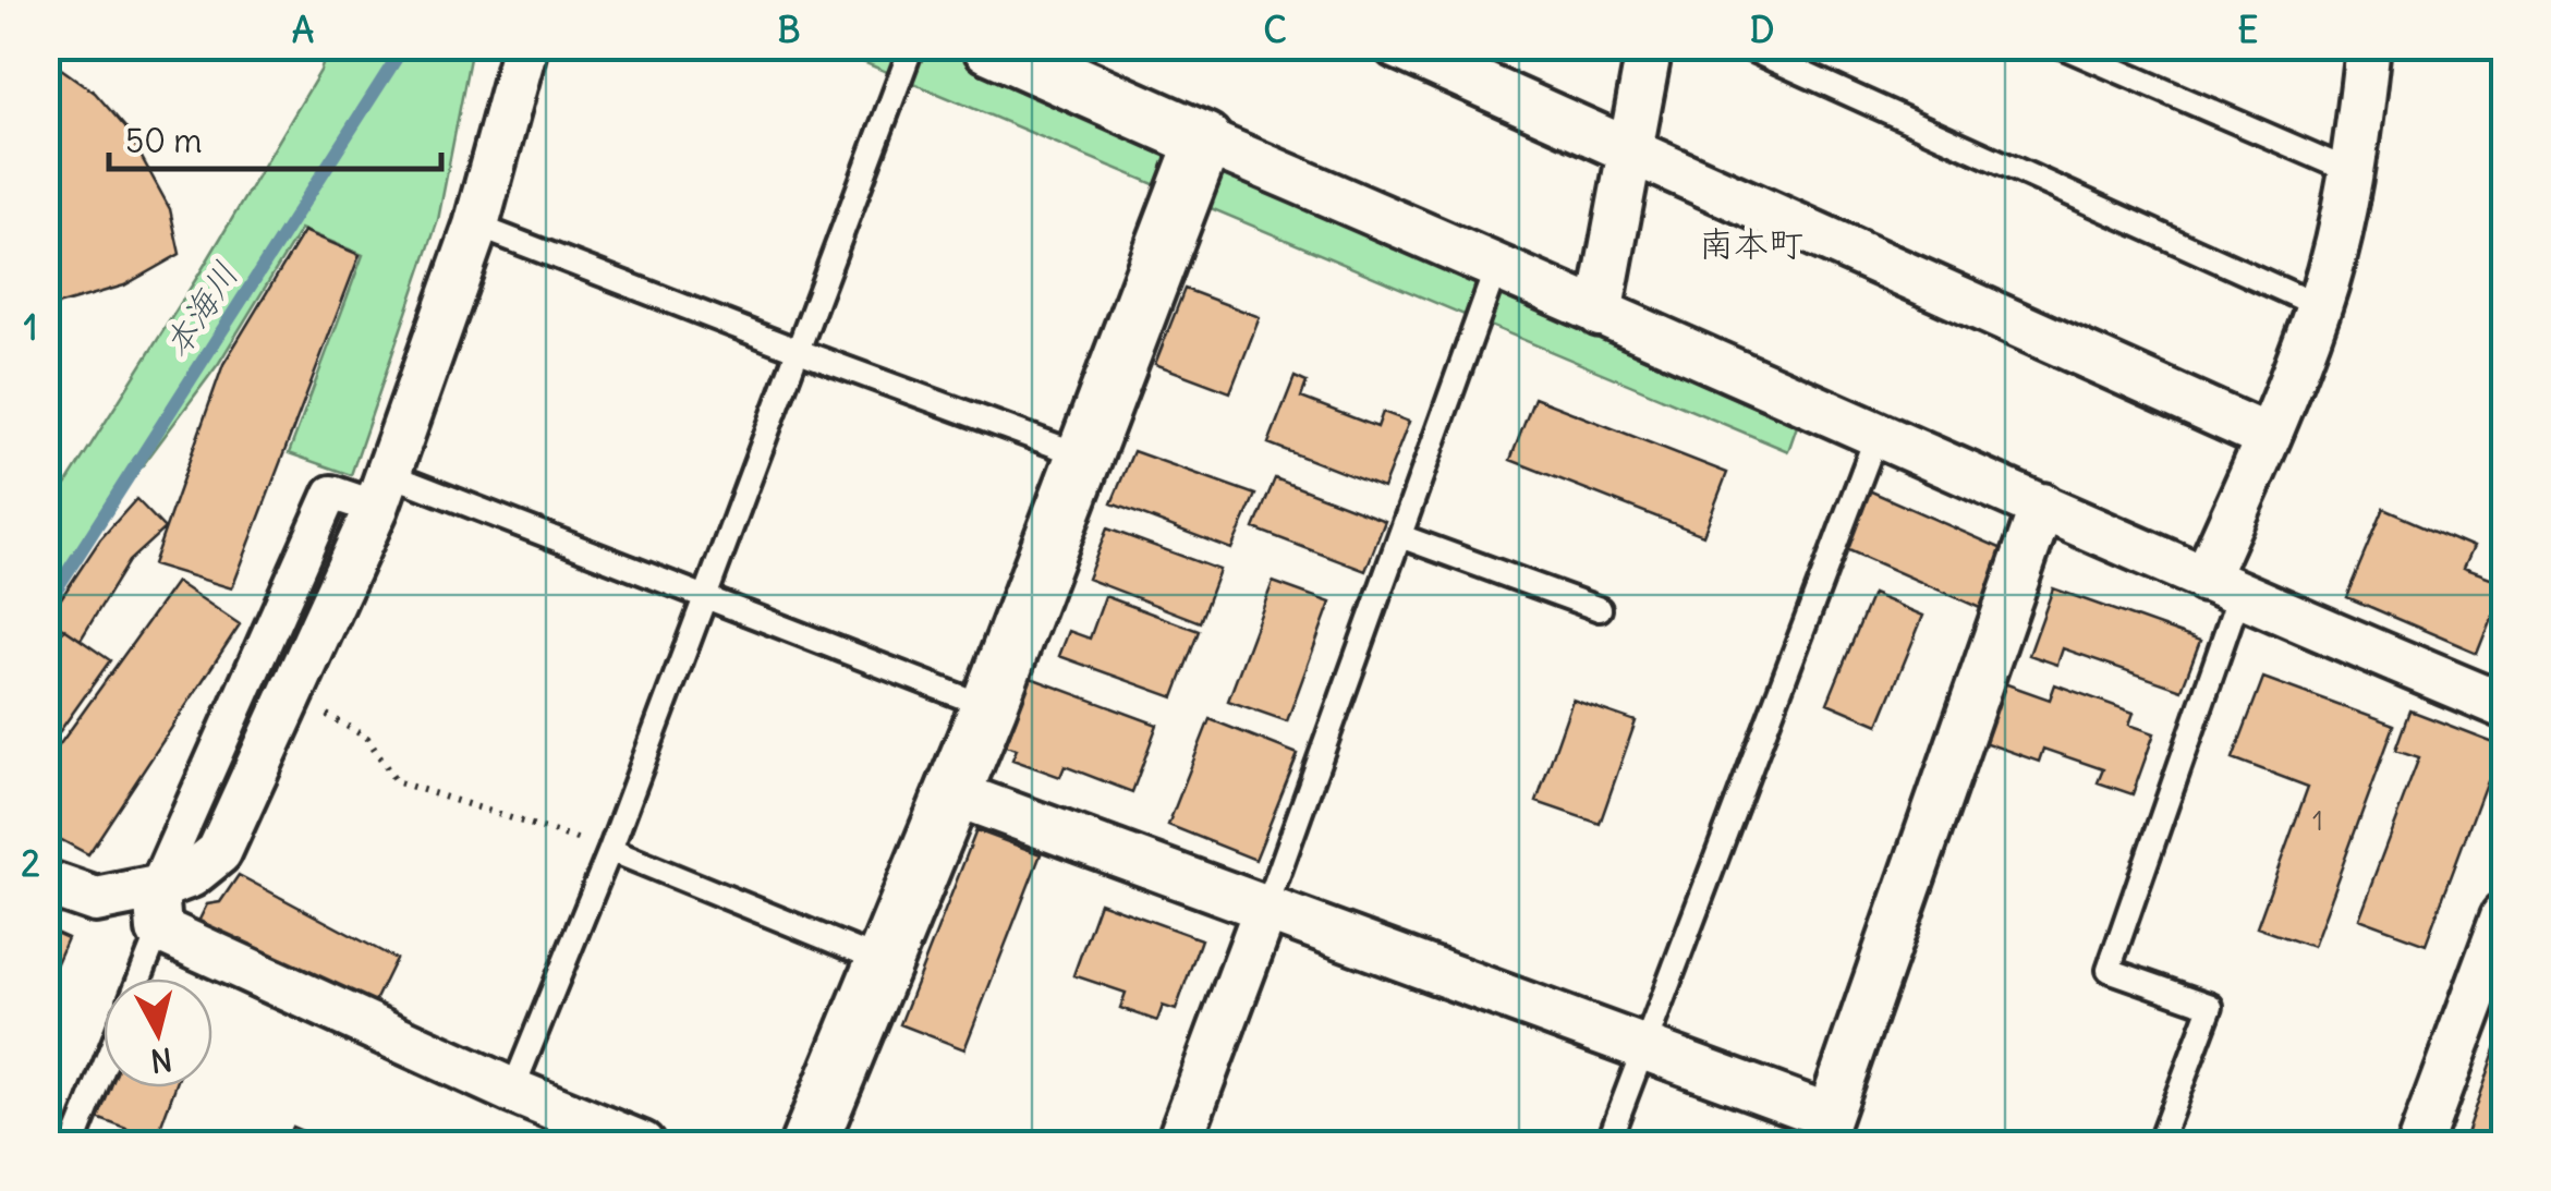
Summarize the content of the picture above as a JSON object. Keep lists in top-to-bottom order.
{
  "districts": ["南本町"],
  "water": ["本海川"],
  "house_numbers": ["1"],
  "scale_bar": "50 m",
  "north": "bottom",
  "grid": {
    "columns": [
      "A",
      "B",
      "C",
      "D",
      "E"
    ],
    "rows": ["1", "2"]
  }
}
